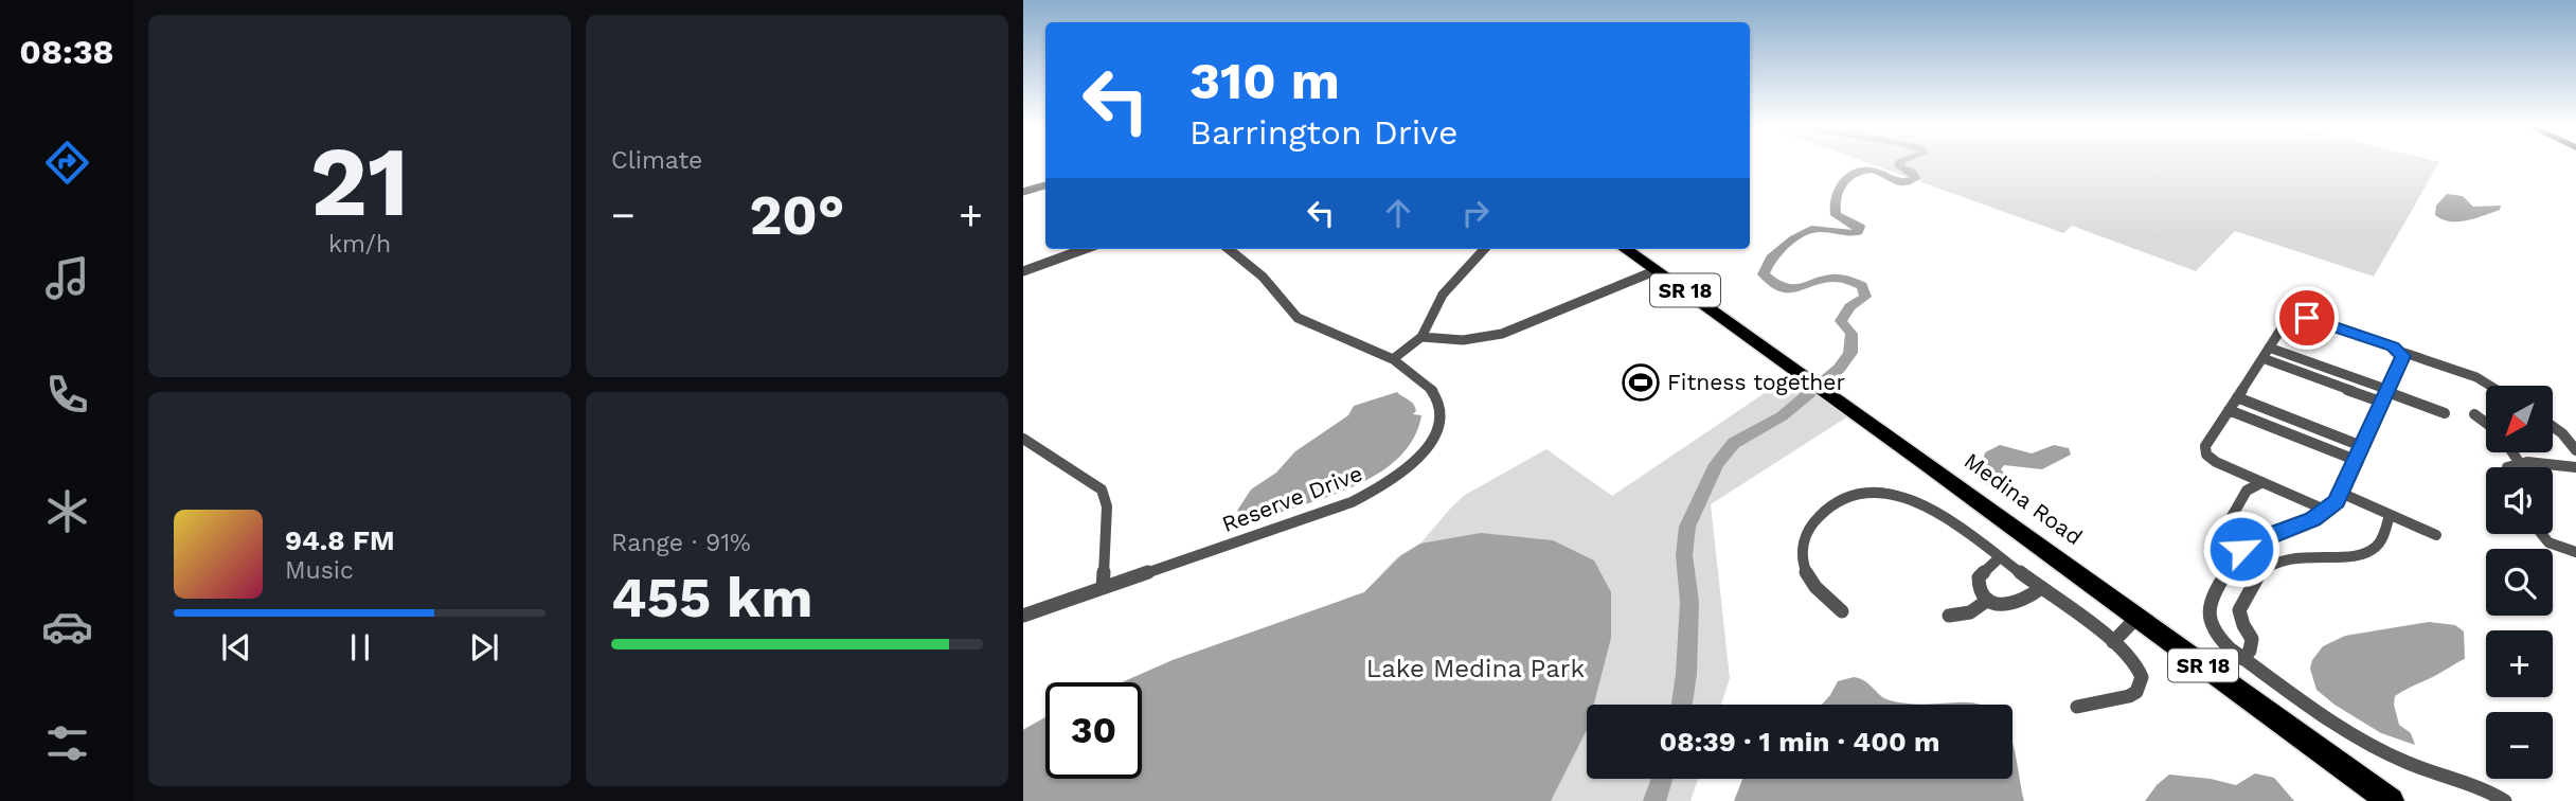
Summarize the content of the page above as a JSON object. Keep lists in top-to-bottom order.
{
  "streets": {
    "highway": ["SR 18", "Medina Road"],
    "street": ["Reserve Drive"]
  },
  "parks": ["Lake Medina Park"],
  "places": {
    "sports": ["Fitness together"]
  },
  "north": "bottom left",
  "page": {
    "tabs": "08:38",
    "tile": [
      ["21", "km/h"],
      "Climate",
      ["Range · 91%", "455 km"]
    ],
    "turn": ["310 m", "Barrington Drive"],
    "heat": ["−", "20°", "+"],
    "map_buttons": ["+", "−"],
    "song": ["94.8 FM", "Music"],
    "limit": "30",
    "trip": "08:39 · 1 min · 400 m"
  }
}
